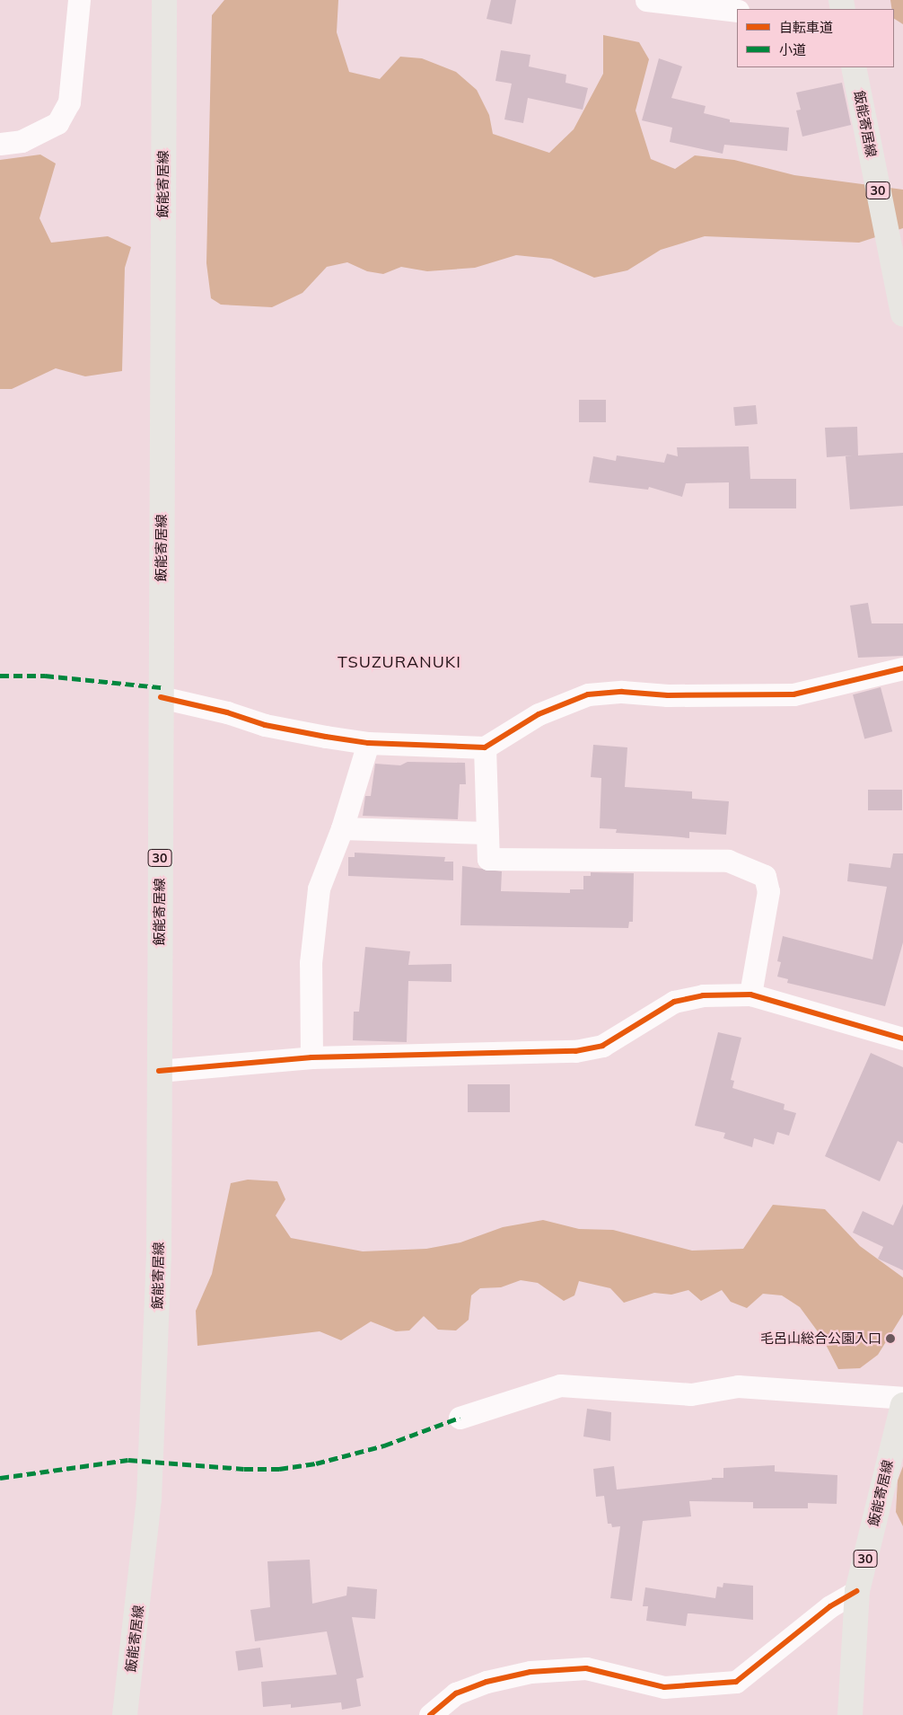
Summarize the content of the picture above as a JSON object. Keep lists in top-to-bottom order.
{
  "streets": {
    "main road": ["飯能寄居線", "30"]
  },
  "districts": ["TSUZURANUKI"],
  "places": ["毛呂山総合公園入口"],
  "legend": ["自転車道", "小道"]
}
